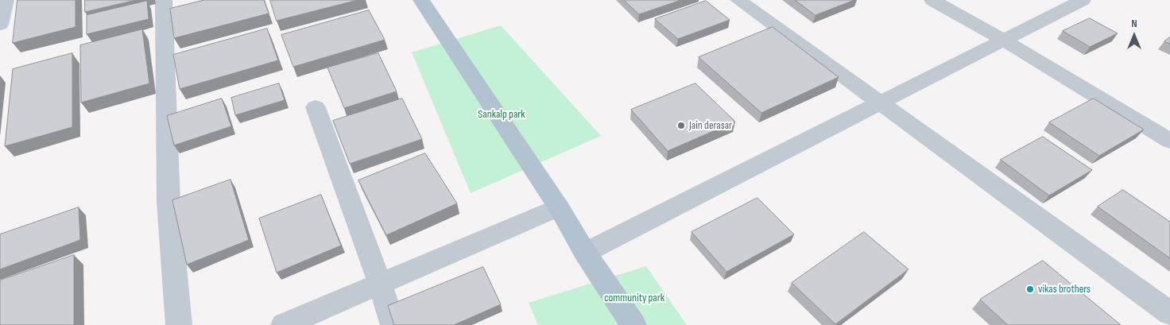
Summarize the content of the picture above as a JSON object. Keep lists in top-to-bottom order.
{
  "parks": ["Sankalp park", "community park"],
  "places": ["Jain derasar", "vikas brothers"],
  "north": "top"
}
